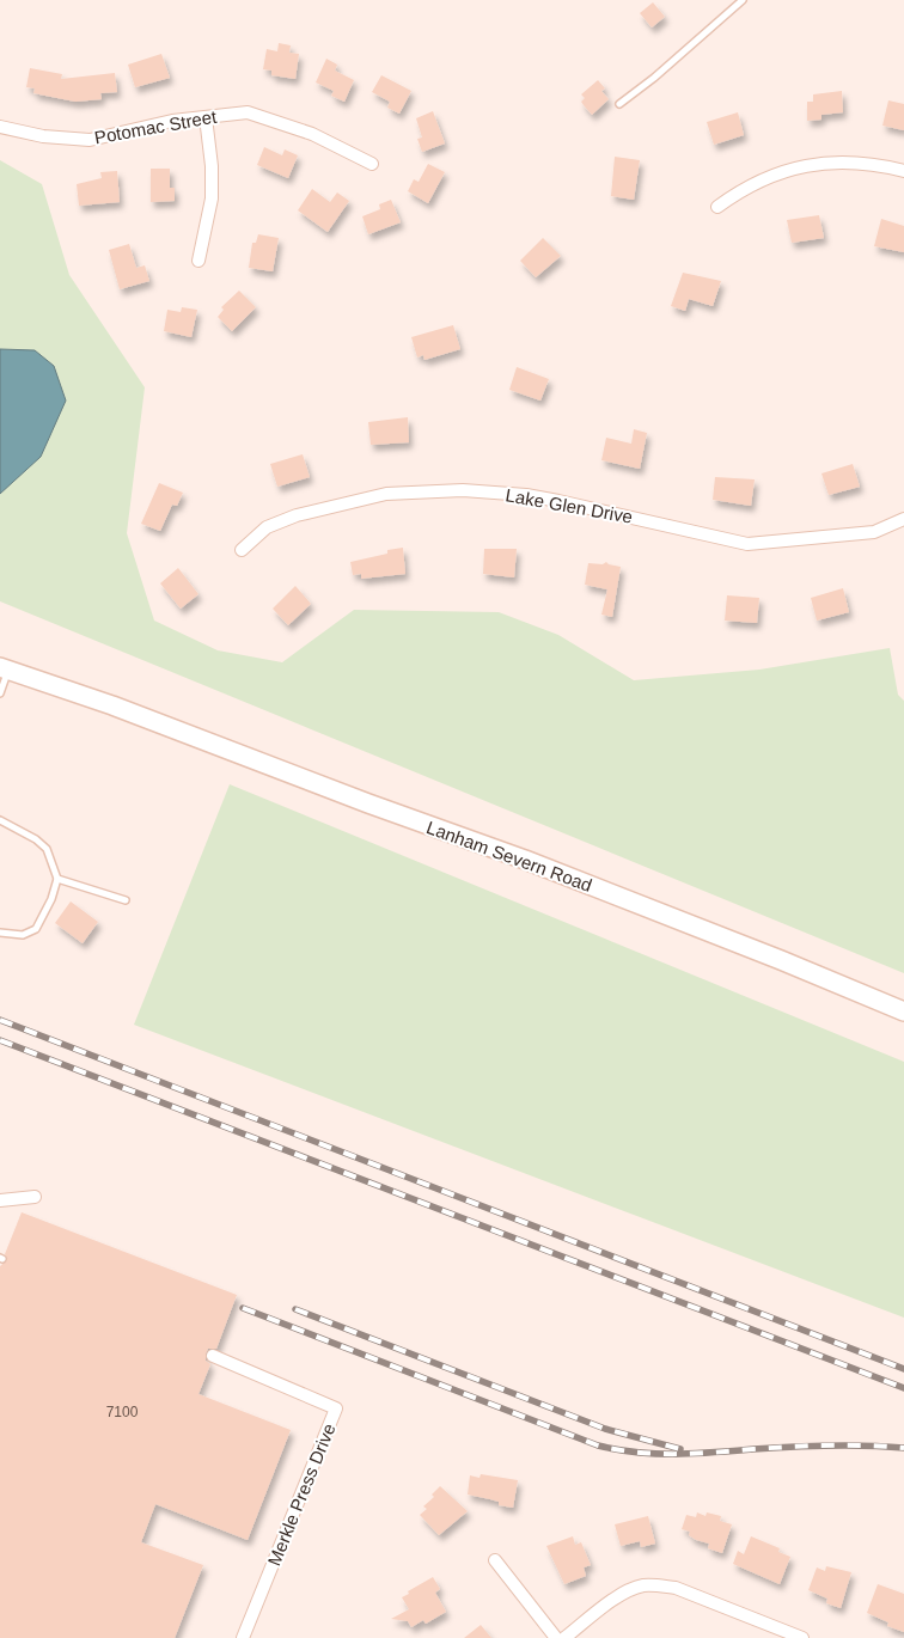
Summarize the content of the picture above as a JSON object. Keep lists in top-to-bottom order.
{
  "streets": {
    "main road": ["Lanham Severn Road"],
    "street": ["Potomac Street", "Lake Glen Drive", "Merkle Press Drive"]
  },
  "house_numbers": ["7100"]
}
